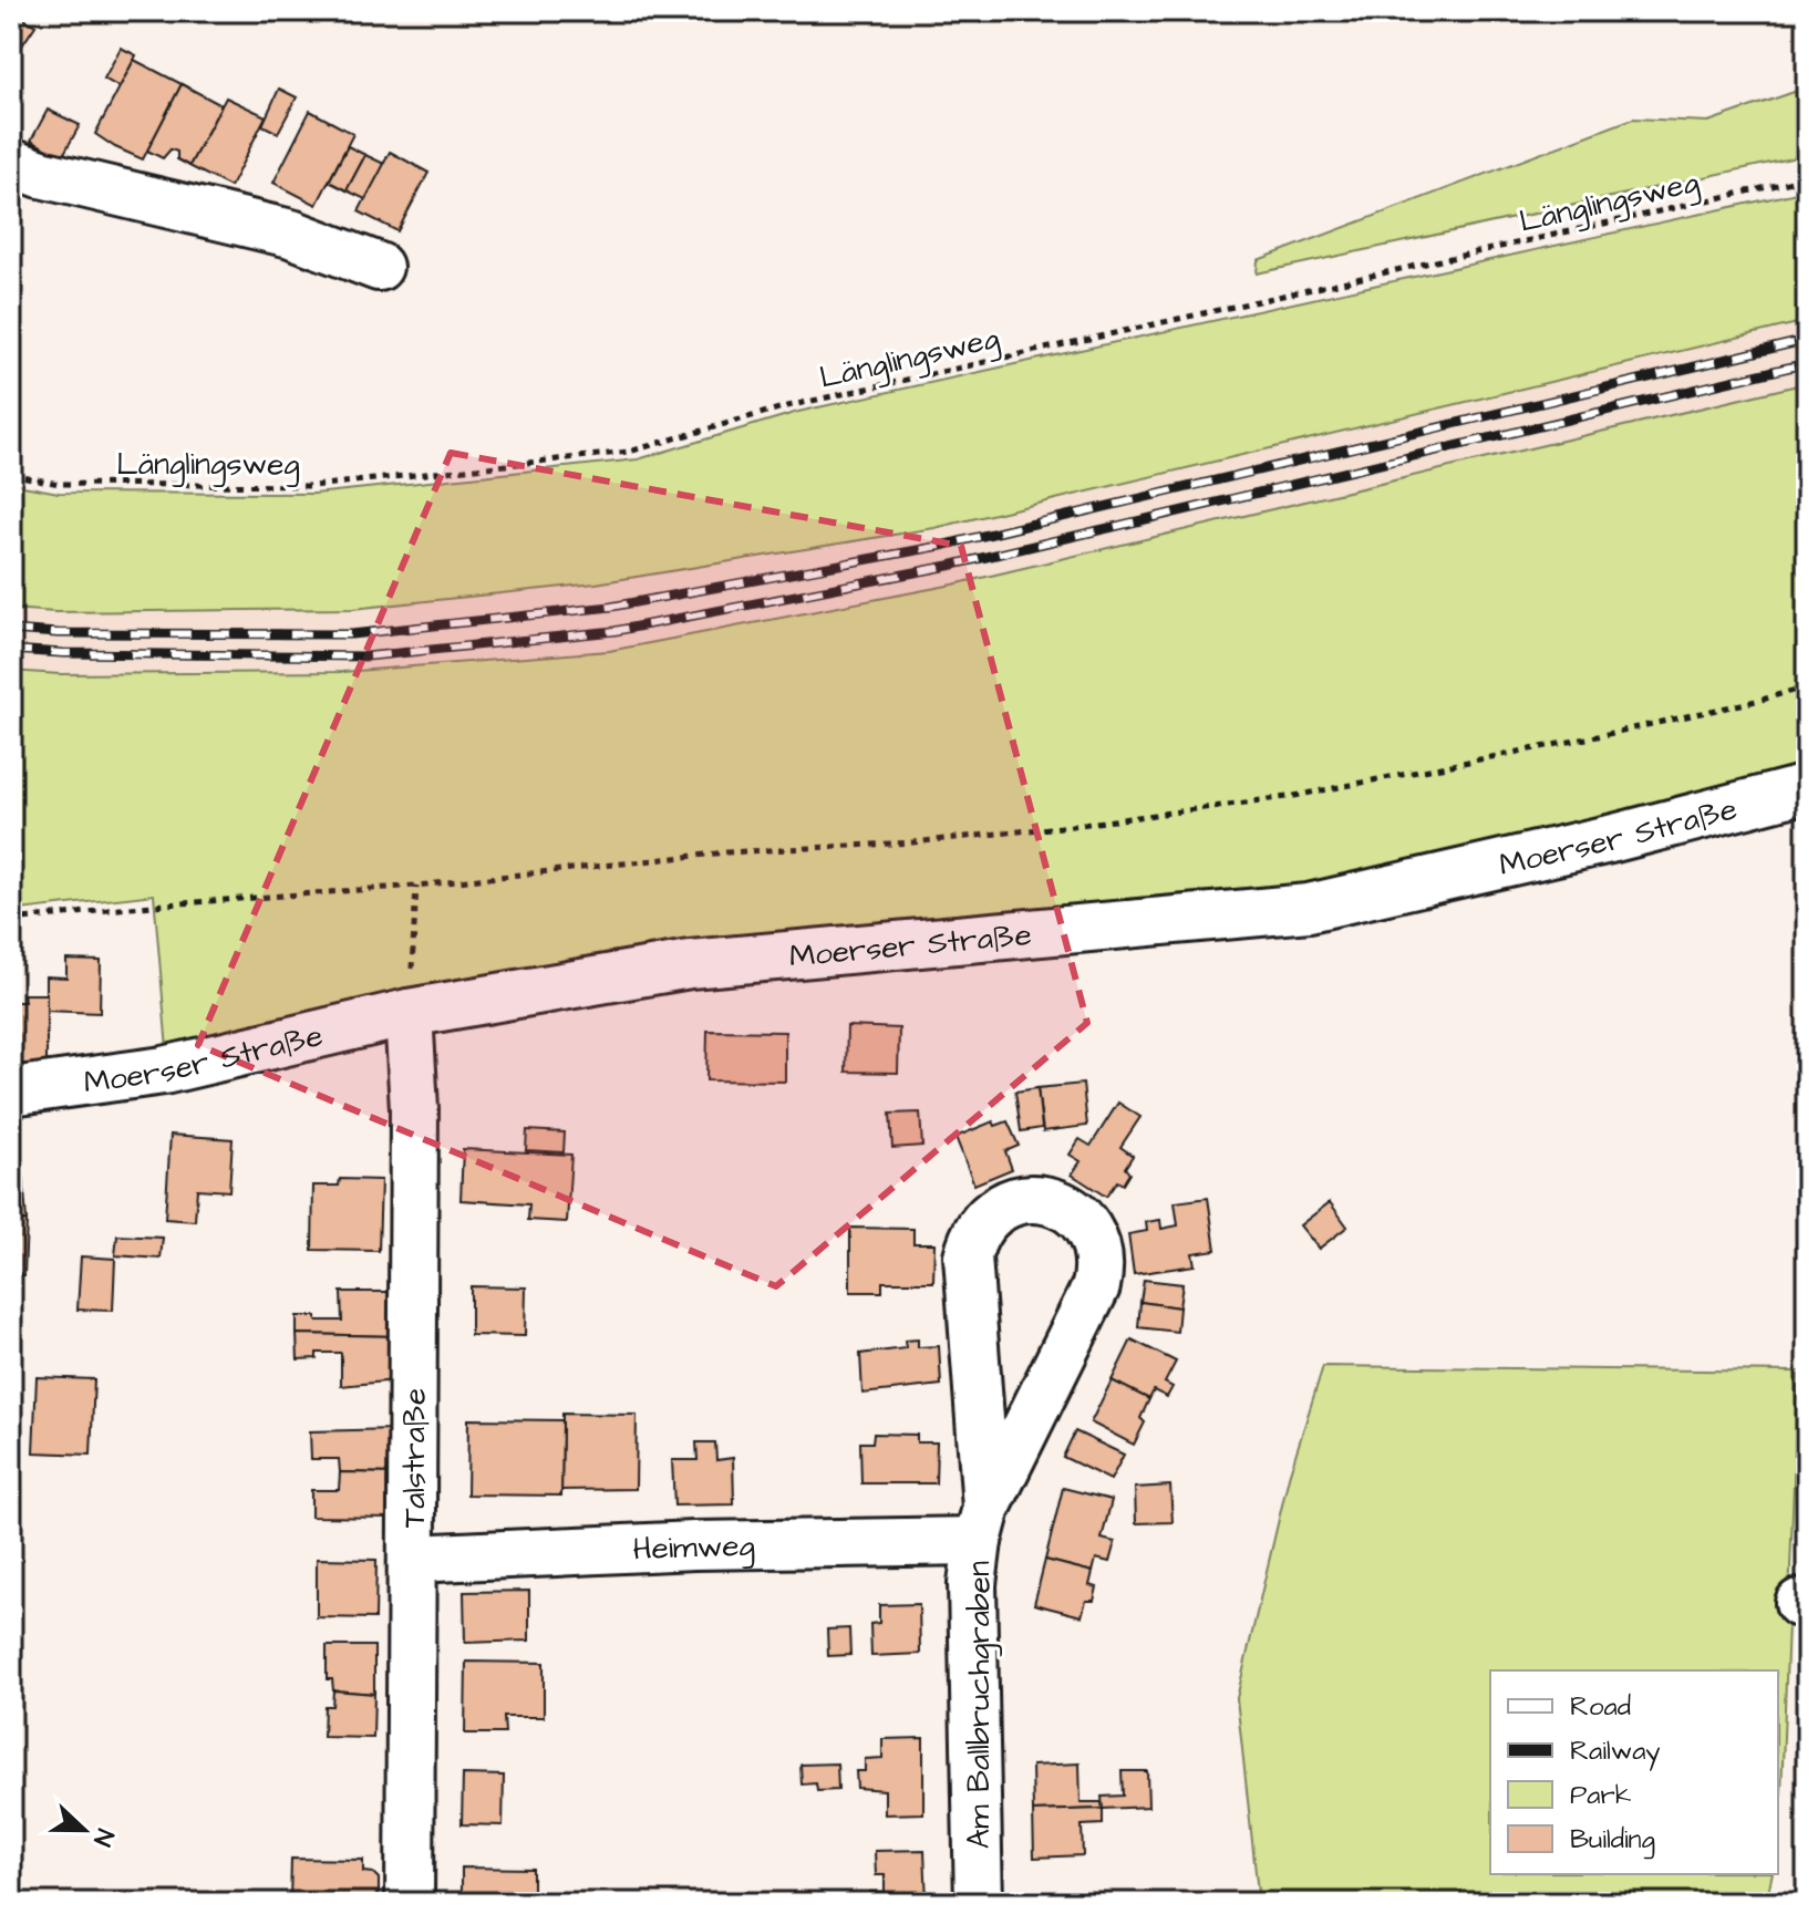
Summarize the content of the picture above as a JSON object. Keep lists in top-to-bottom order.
{
  "streets": {
    "street": [
      "Moerser Straße",
      "Talstraße",
      "Heimweg",
      "Am Ballbruchgraben"
    ],
    "path": ["Länglingsweg"]
  },
  "crossings": [
    ["Moerser Straße", "Talstraße"],
    ["Talstraße", "Heimweg"],
    ["Heimweg", "Am Ballbruchgraben"]
  ],
  "legend": [
    "Road",
    "Railway",
    "Park",
    "Building"
  ],
  "north": "right"
}
